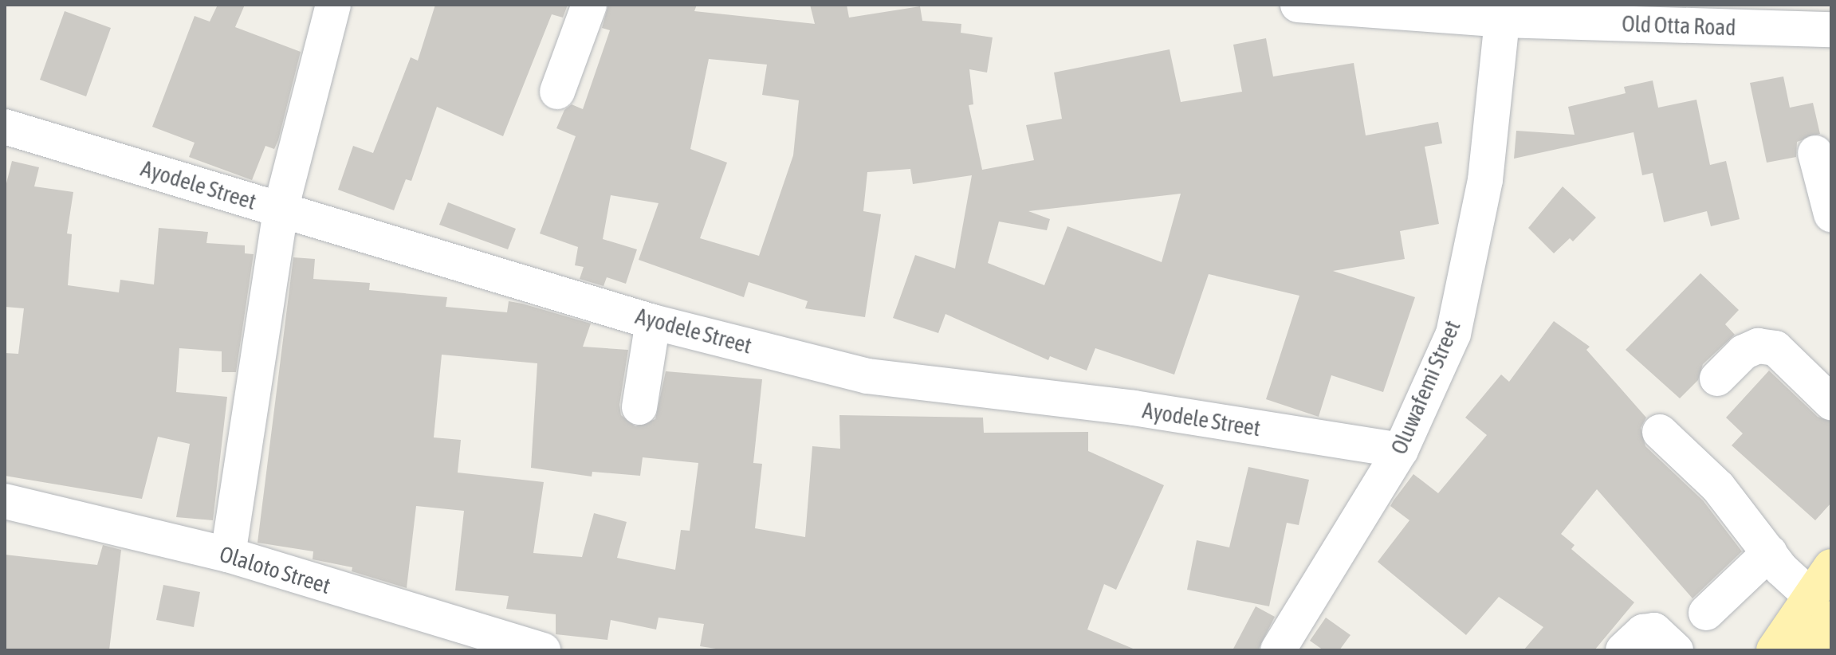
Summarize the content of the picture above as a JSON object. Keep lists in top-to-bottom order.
{
  "streets": {
    "street": [
      "Old Otta Road",
      "Ayodele Street",
      "Oluwafemi Street",
      "Olaloto Street"
    ]
  },
  "crossings": [
    ["Old Otta Road", "Oluwafemi Street"],
    ["Ayodele Street", "Oluwafemi Street"]
  ]
}
